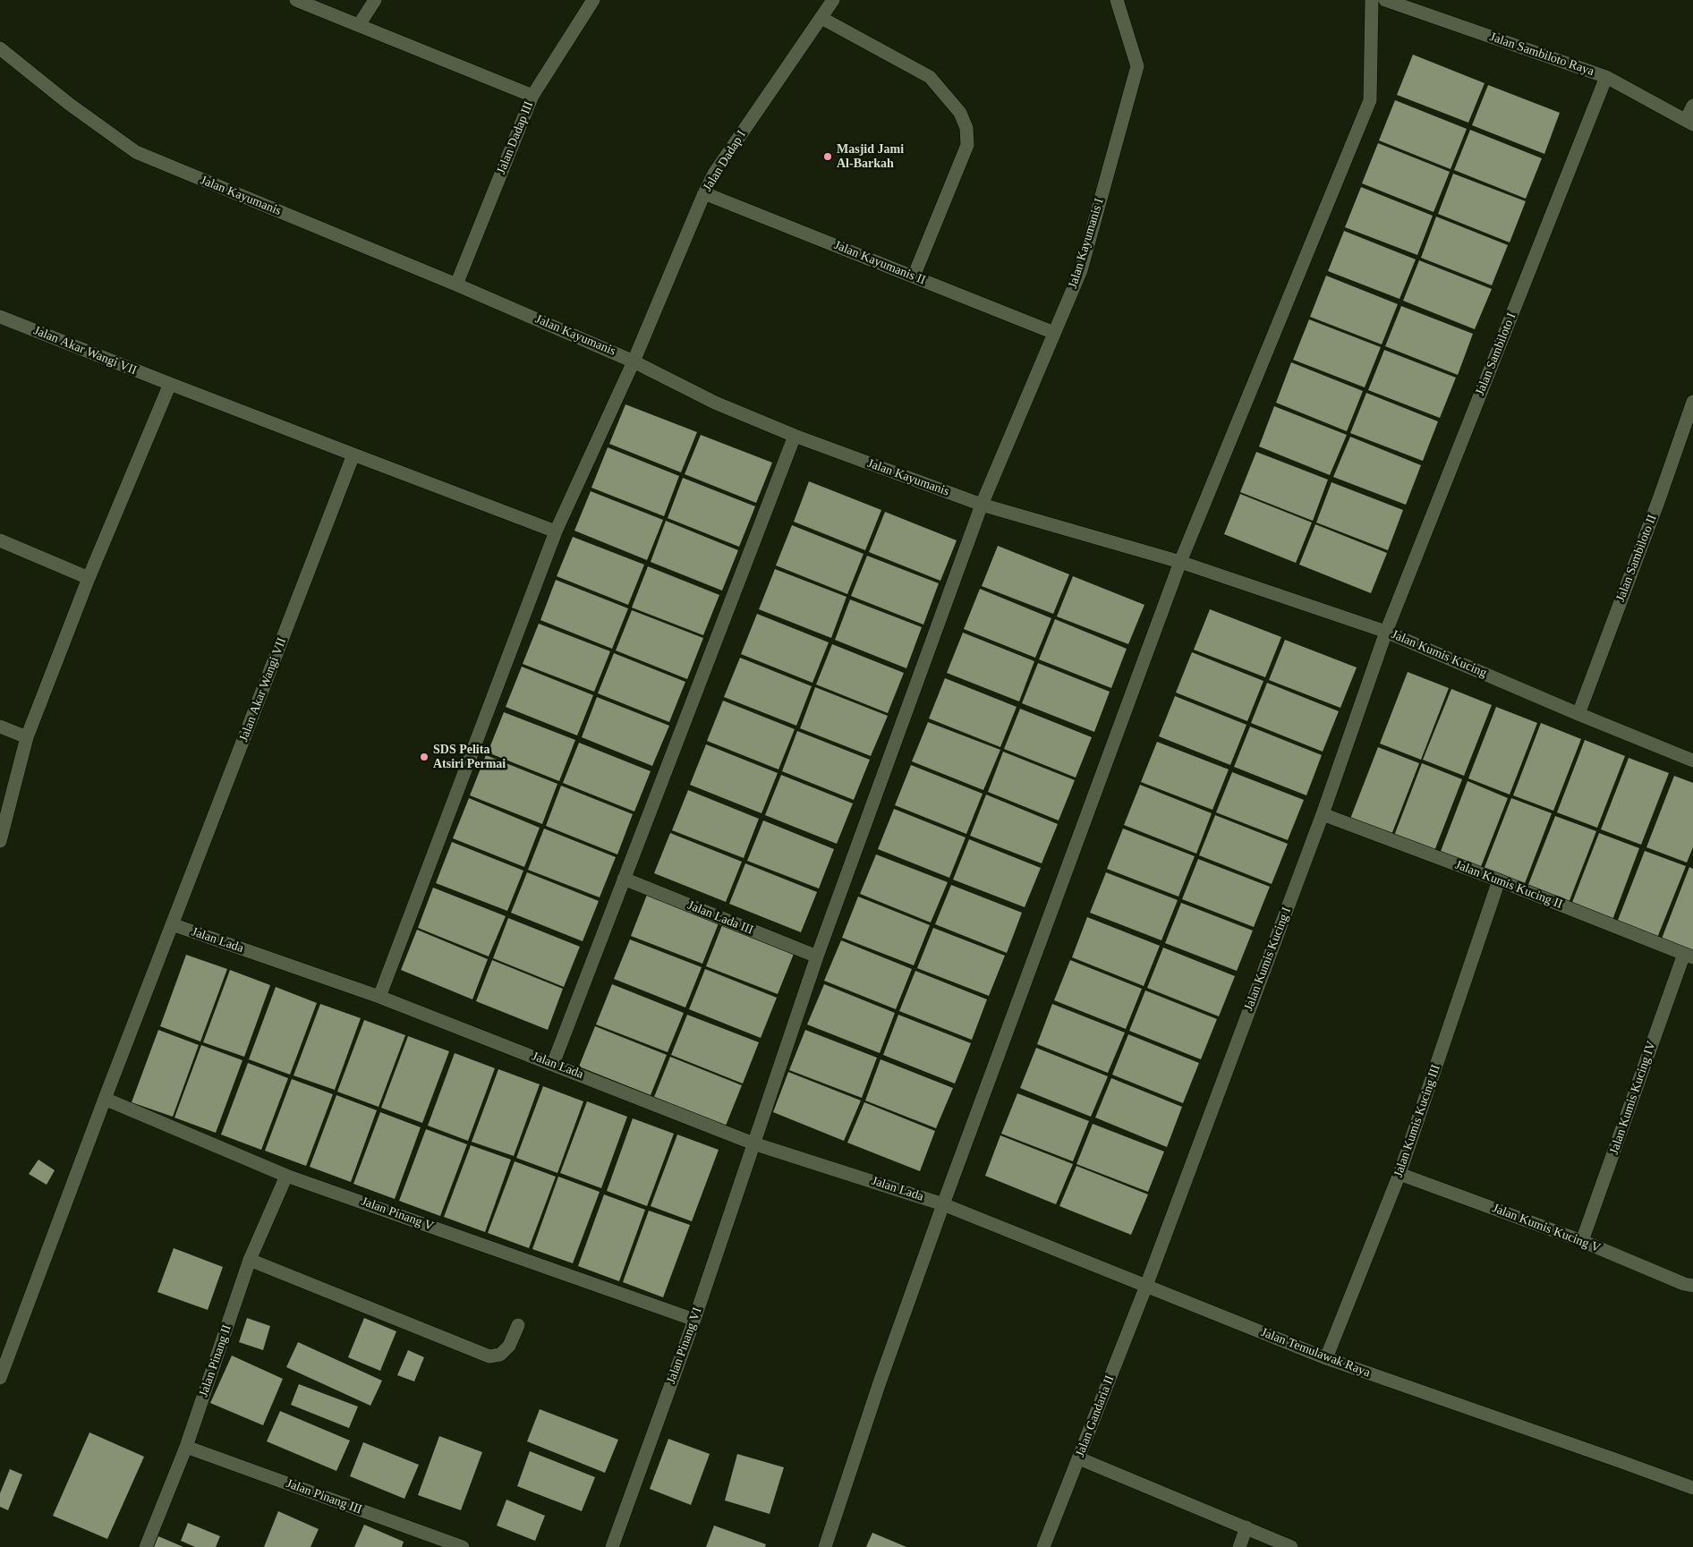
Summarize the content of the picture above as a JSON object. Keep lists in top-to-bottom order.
{
  "streets": {
    "street": [
      "Jalan Sambiloto Raya",
      "Jalan Dadap III",
      "Jalan Dadap I",
      "Jalan Kayumanis",
      "Jalan Kayumanis I",
      "Jalan Kayumanis II",
      "Jalan Akar Wangi VII",
      "Jalan Sambiloto I",
      "Jalan Sambiloto II",
      "Jalan Kumis Kucing",
      "Jalan Kumis Kucing II",
      "Jalan Lada III",
      "Jalan Lada",
      "Jalan Kumis Kucing I",
      "Jalan Kumis Kucing IV",
      "Jalan Kumis Kucing III",
      "Jalan Pinang V",
      "Jalan Kumis Kucing V",
      "Jalan Pinang VI",
      "Jalan Temulawak Raya",
      "Jalan Pinang II",
      "Jalan Gandaria II",
      "Jalan Pinang III"
    ]
  },
  "crossings": [
    ["Jalan Sambiloto Raya", "Jalan Sambiloto I"],
    ["Jalan Dadap III", "Jalan Kayumanis"],
    ["Jalan Dadap I", "Jalan Kayumanis"],
    ["Jalan Dadap I", "Jalan Kayumanis II"],
    ["Jalan Dadap I", "Jalan Akar Wangi VII"],
    ["Jalan Dadap I", "Jalan Lada"],
    ["Jalan Kayumanis", "Jalan Kayumanis I"],
    ["Jalan Kayumanis", "Jalan Kumis Kucing"],
    ["Jalan Kayumanis I", "Jalan Kayumanis II"],
    ["Jalan Kayumanis I", "Jalan Lada III"],
    ["Jalan Kayumanis I", "Jalan Pinang VI"],
    ["Jalan Akar Wangi VII", "Jalan Lada"],
    ["Jalan Akar Wangi VII", "Jalan Pinang V"],
    ["Jalan Sambiloto I", "Jalan Kumis Kucing"],
    ["Jalan Sambiloto I", "Jalan Kumis Kucing I"],
    ["Jalan Sambiloto II", "Jalan Kumis Kucing"],
    ["Jalan Kumis Kucing", "Jalan Kumis Kucing I"],
    ["Jalan Kumis Kucing II", "Jalan Kumis Kucing I"],
    ["Jalan Kumis Kucing II", "Jalan Kumis Kucing IV"],
    ["Jalan Kumis Kucing II", "Jalan Kumis Kucing III"],
    ["Jalan Lada III", "Jalan Pinang VI"],
    ["Jalan Lada", "Jalan Pinang VI"],
    ["Jalan Lada", "Jalan Temulawak Raya"],
    ["Jalan Kumis Kucing I", "Jalan Temulawak Raya"],
    ["Jalan Kumis Kucing I", "Jalan Gandaria II"],
    ["Jalan Kumis Kucing IV", "Jalan Kumis Kucing V"],
    ["Jalan Kumis Kucing III", "Jalan Kumis Kucing V"],
    ["Jalan Kumis Kucing III", "Jalan Temulawak Raya"],
    ["Jalan Pinang V", "Jalan Pinang VI"],
    ["Jalan Pinang V", "Jalan Pinang II"],
    ["Jalan Temulawak Raya", "Jalan Gandaria II"],
    ["Jalan Pinang II", "Jalan Pinang III"]
  ],
  "places": ["Masjid Jami Al-Barkah", "SDS Pelita Atsiri Permai"]
}
